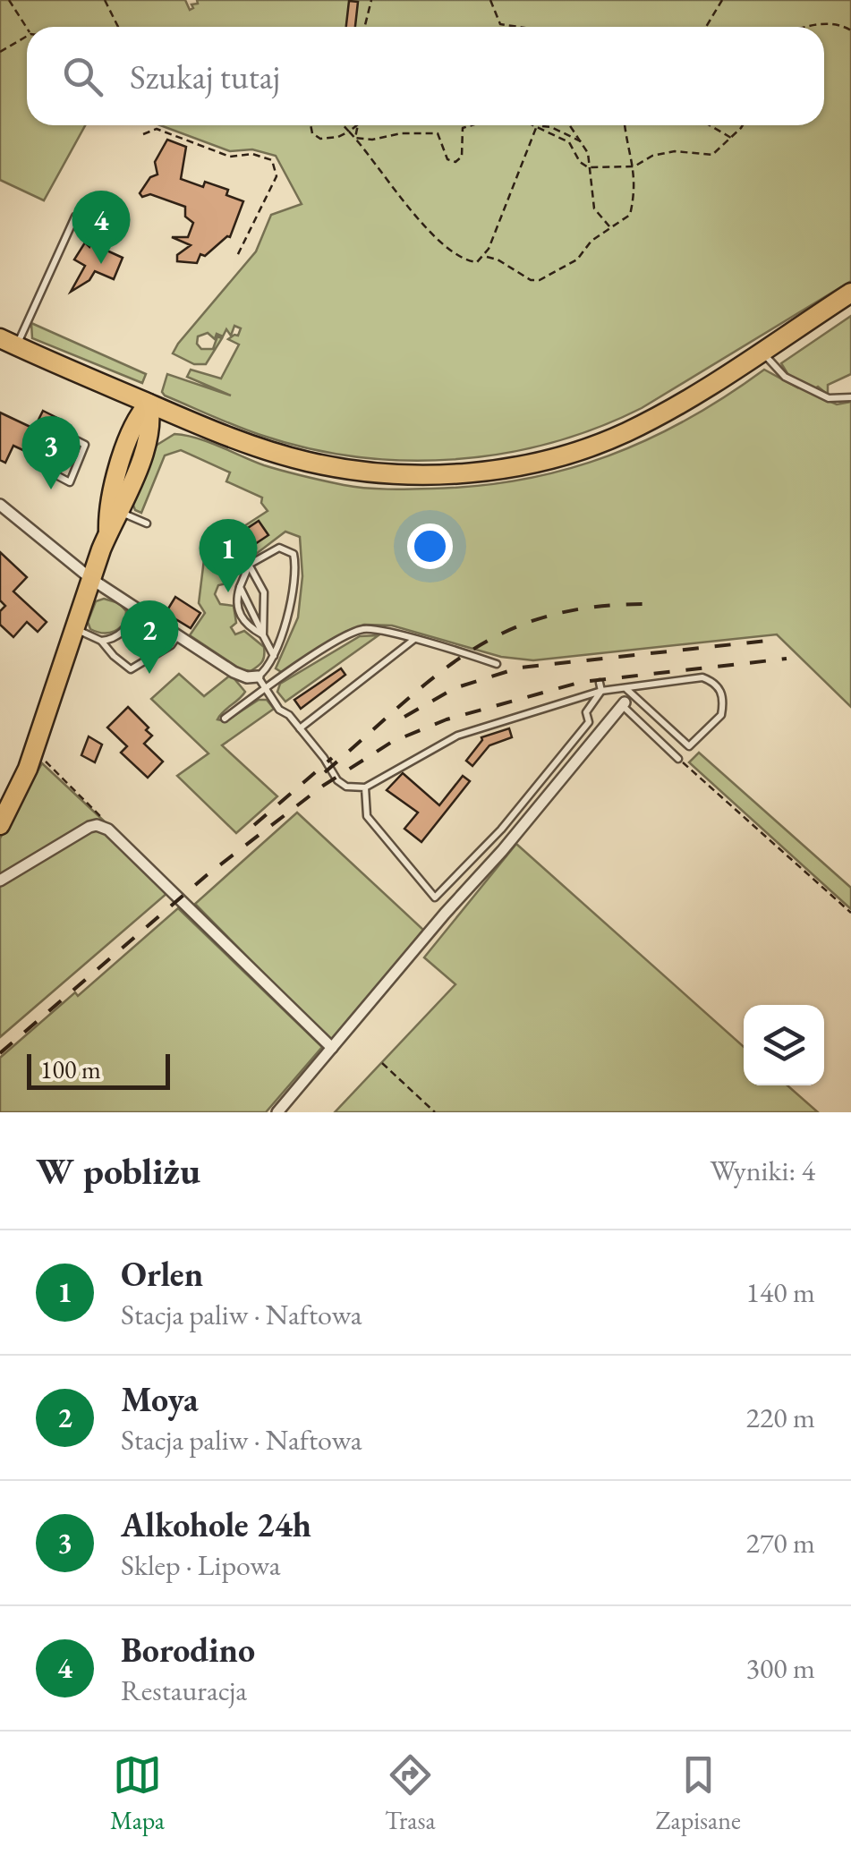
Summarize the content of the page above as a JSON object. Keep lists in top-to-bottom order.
{
  "scale_bar": "100 m",
  "page": {
    "search": "Szukaj tutaj",
    "pins": [
      "4",
      "3",
      "1",
      "2"
    ],
    "scale": "100 m",
    "heading": ["W pobliżu", "Wyniki: 4"],
    "list": [
      {
        "mark": "1",
        "name": "Orlen",
        "note": "Stacja paliw · Naftowa",
        "value": "140 m"
      },
      {
        "mark": "2",
        "name": "Moya",
        "note": "Stacja paliw · Naftowa",
        "value": "220 m"
      },
      {
        "mark": "3",
        "name": "Alkohole 24h",
        "note": "Sklep · Lipowa",
        "value": "270 m"
      },
      {
        "mark": "4",
        "name": "Borodino",
        "note": "Restauracja",
        "value": "300 m"
      }
    ],
    "nav": ["Mapa", "Trasa", "Zapisane"]
  }
}
